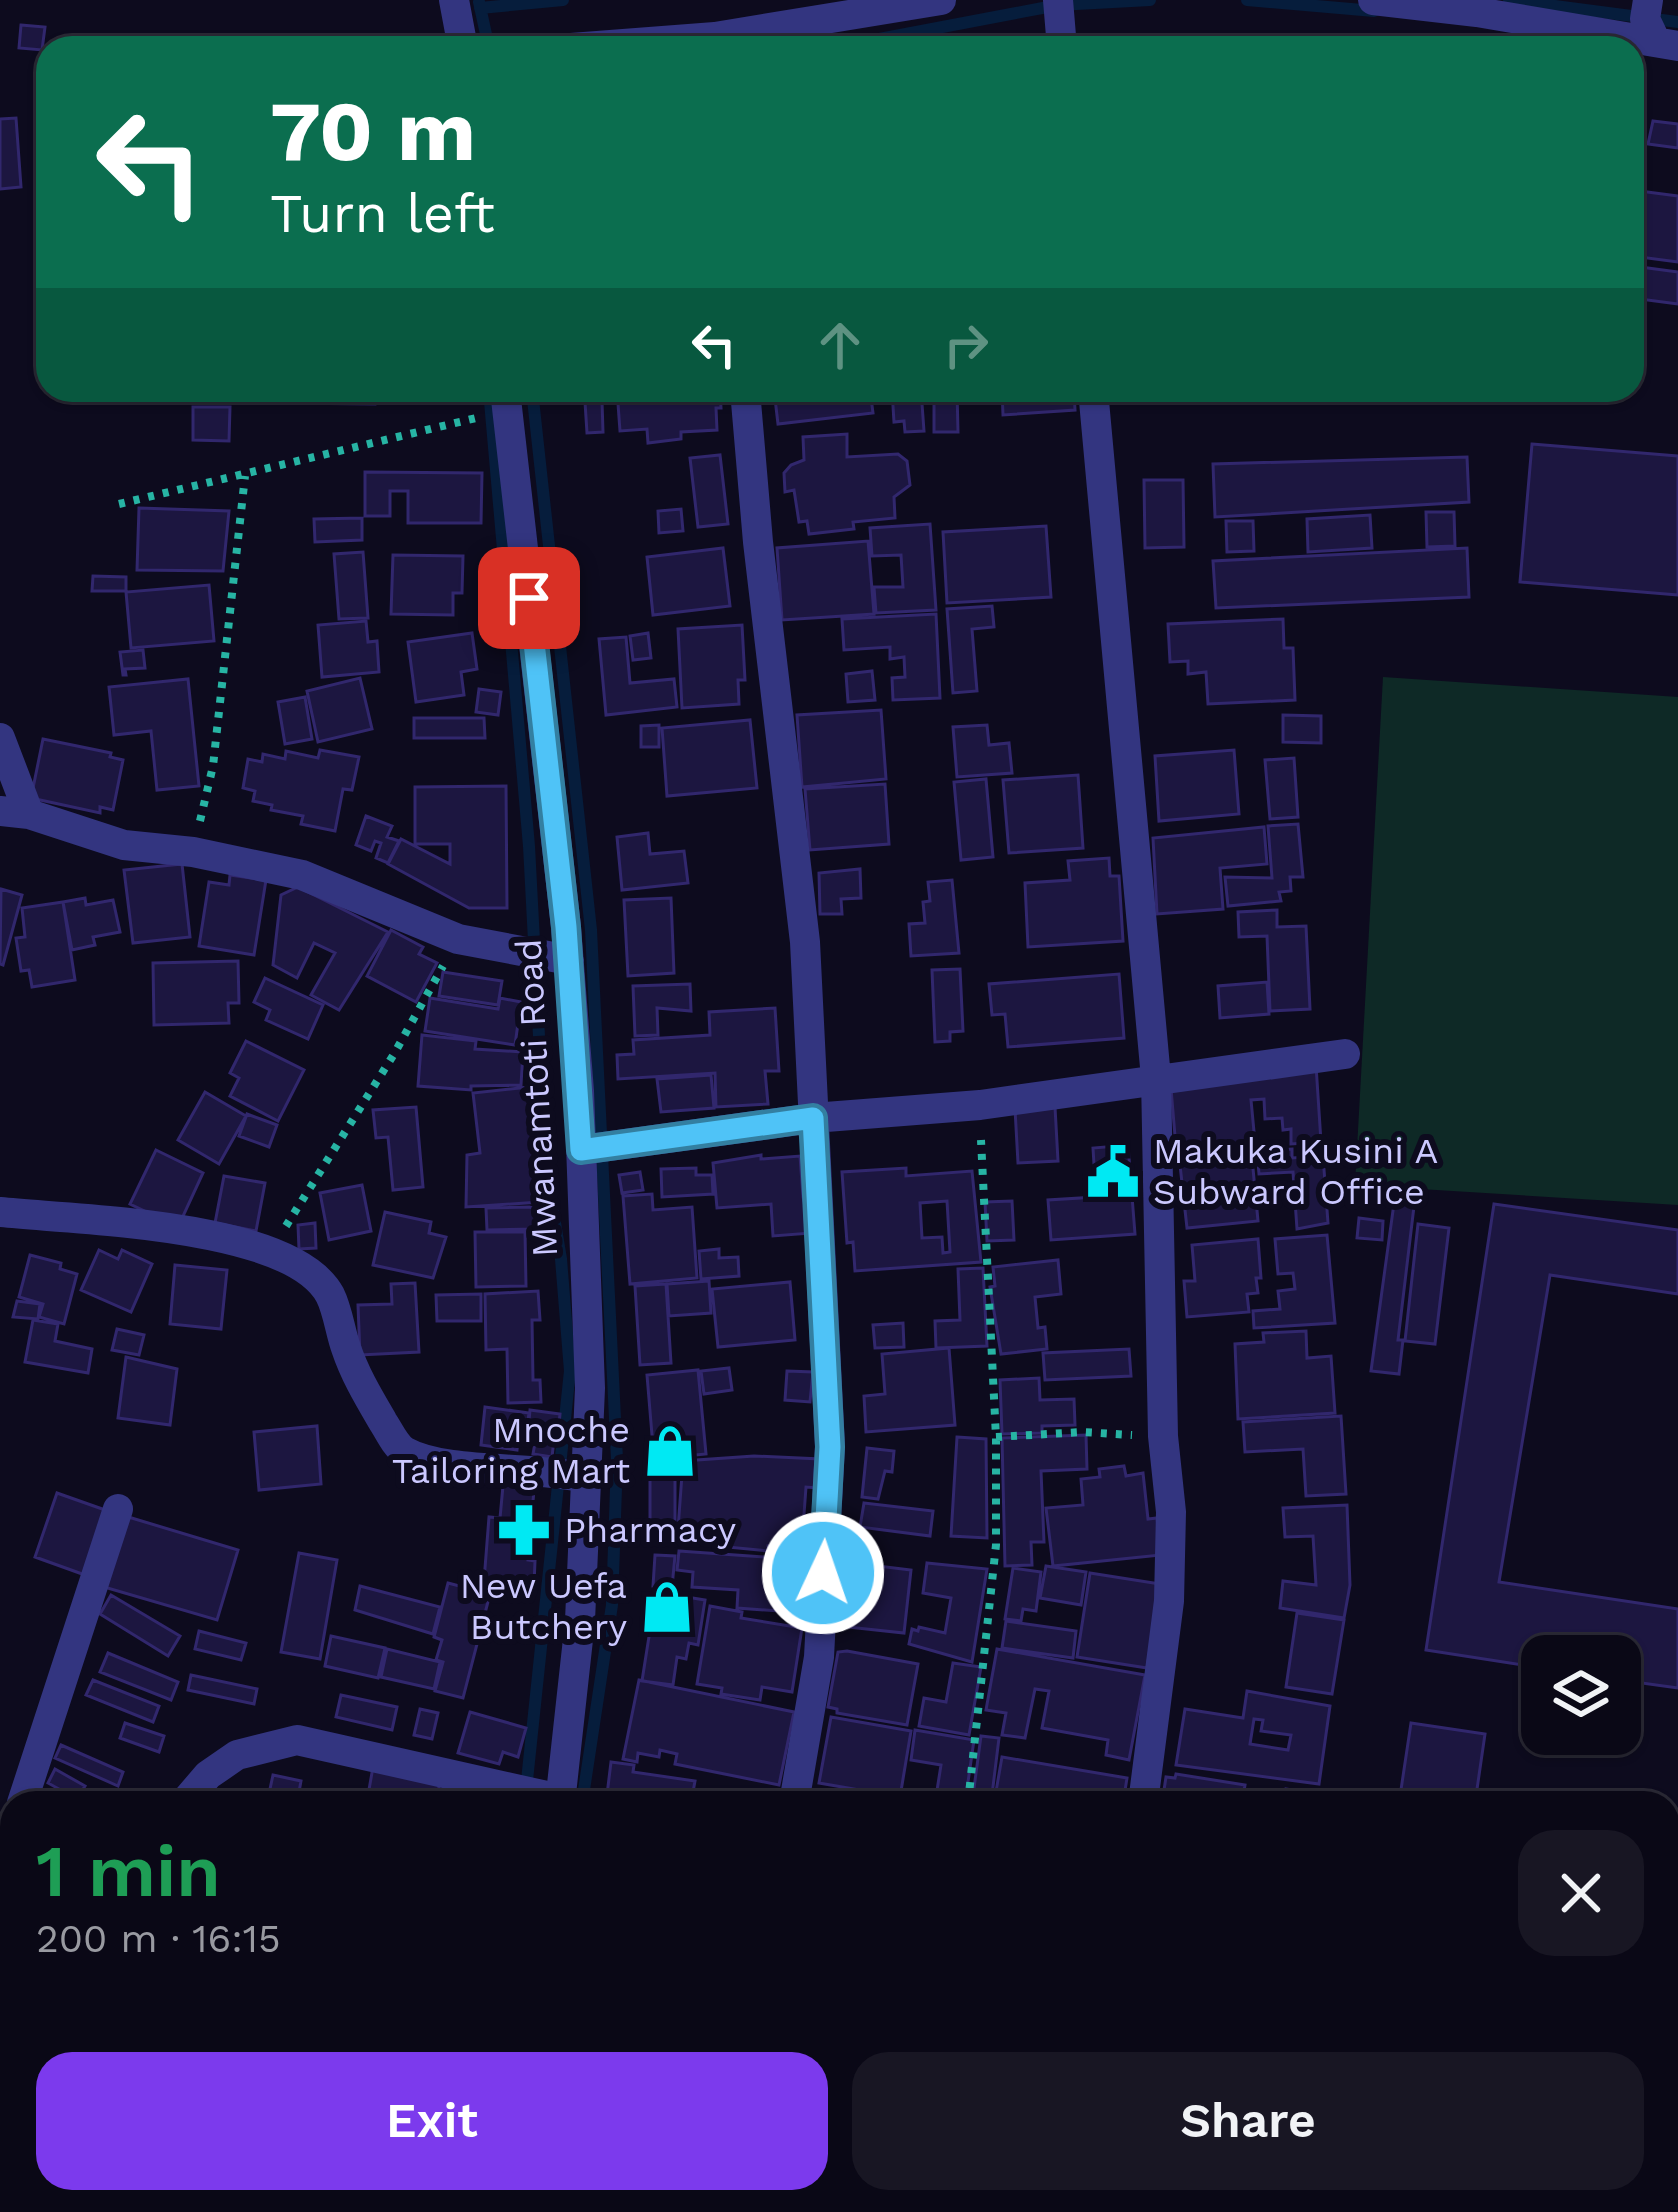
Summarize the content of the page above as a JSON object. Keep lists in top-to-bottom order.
{
  "streets": {
    "street": ["Mwanamtoti Road"]
  },
  "places": {
    "public building": ["Makuka Kusini A Subward Office"],
    "shop": ["Mnoche Tailoring Mart", "New Uefa Butchery"],
    "pharmacy": ["Pharmacy"]
  },
  "page": {
    "turn": ["70 m", "Turn left"],
    "heading": ["1 min", "200 m · 16:15"],
    "buttons": ["Exit", "Share"]
  }
}
